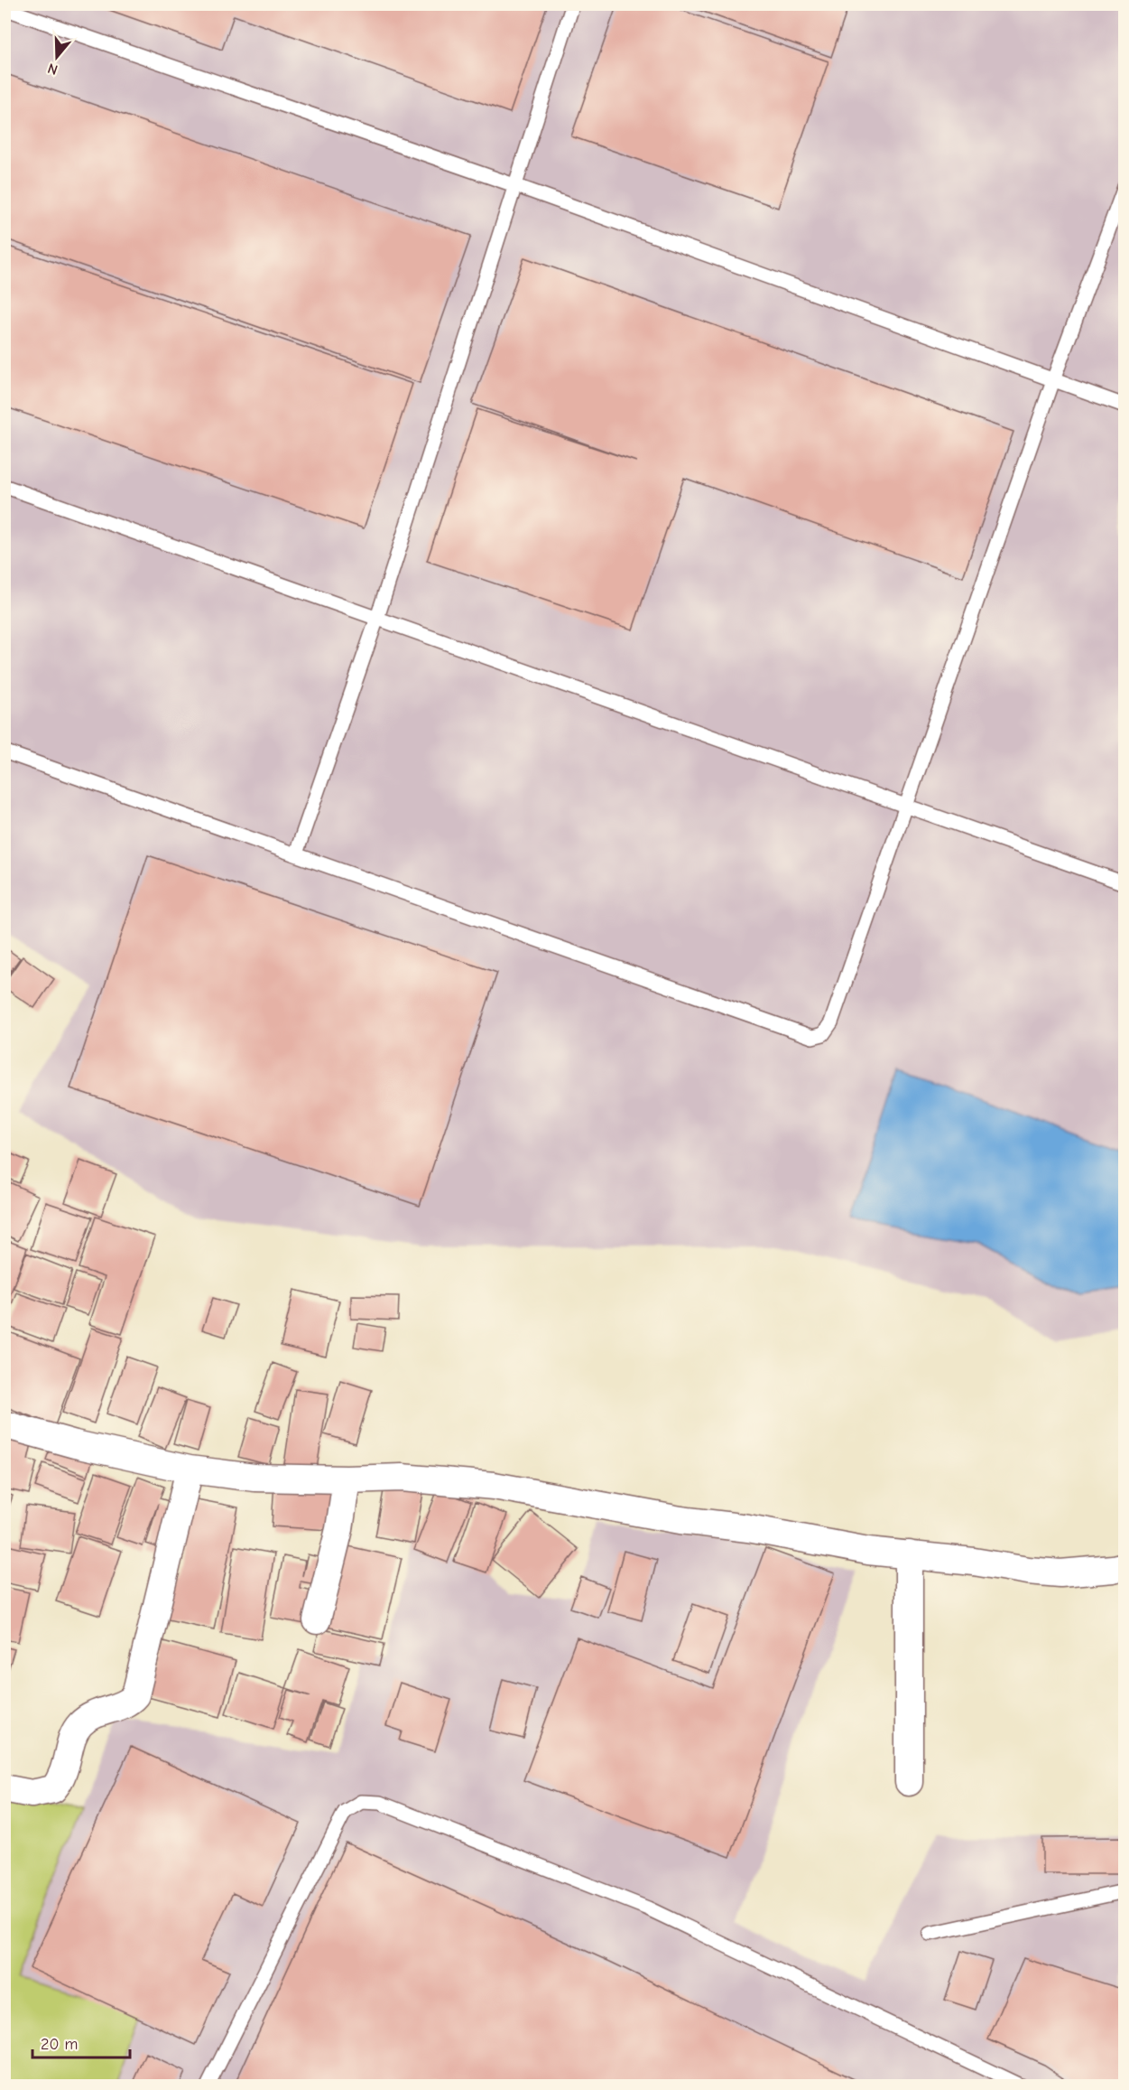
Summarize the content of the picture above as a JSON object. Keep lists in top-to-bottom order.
{
  "scale_bar": "20 m",
  "north": "bottom"
}
